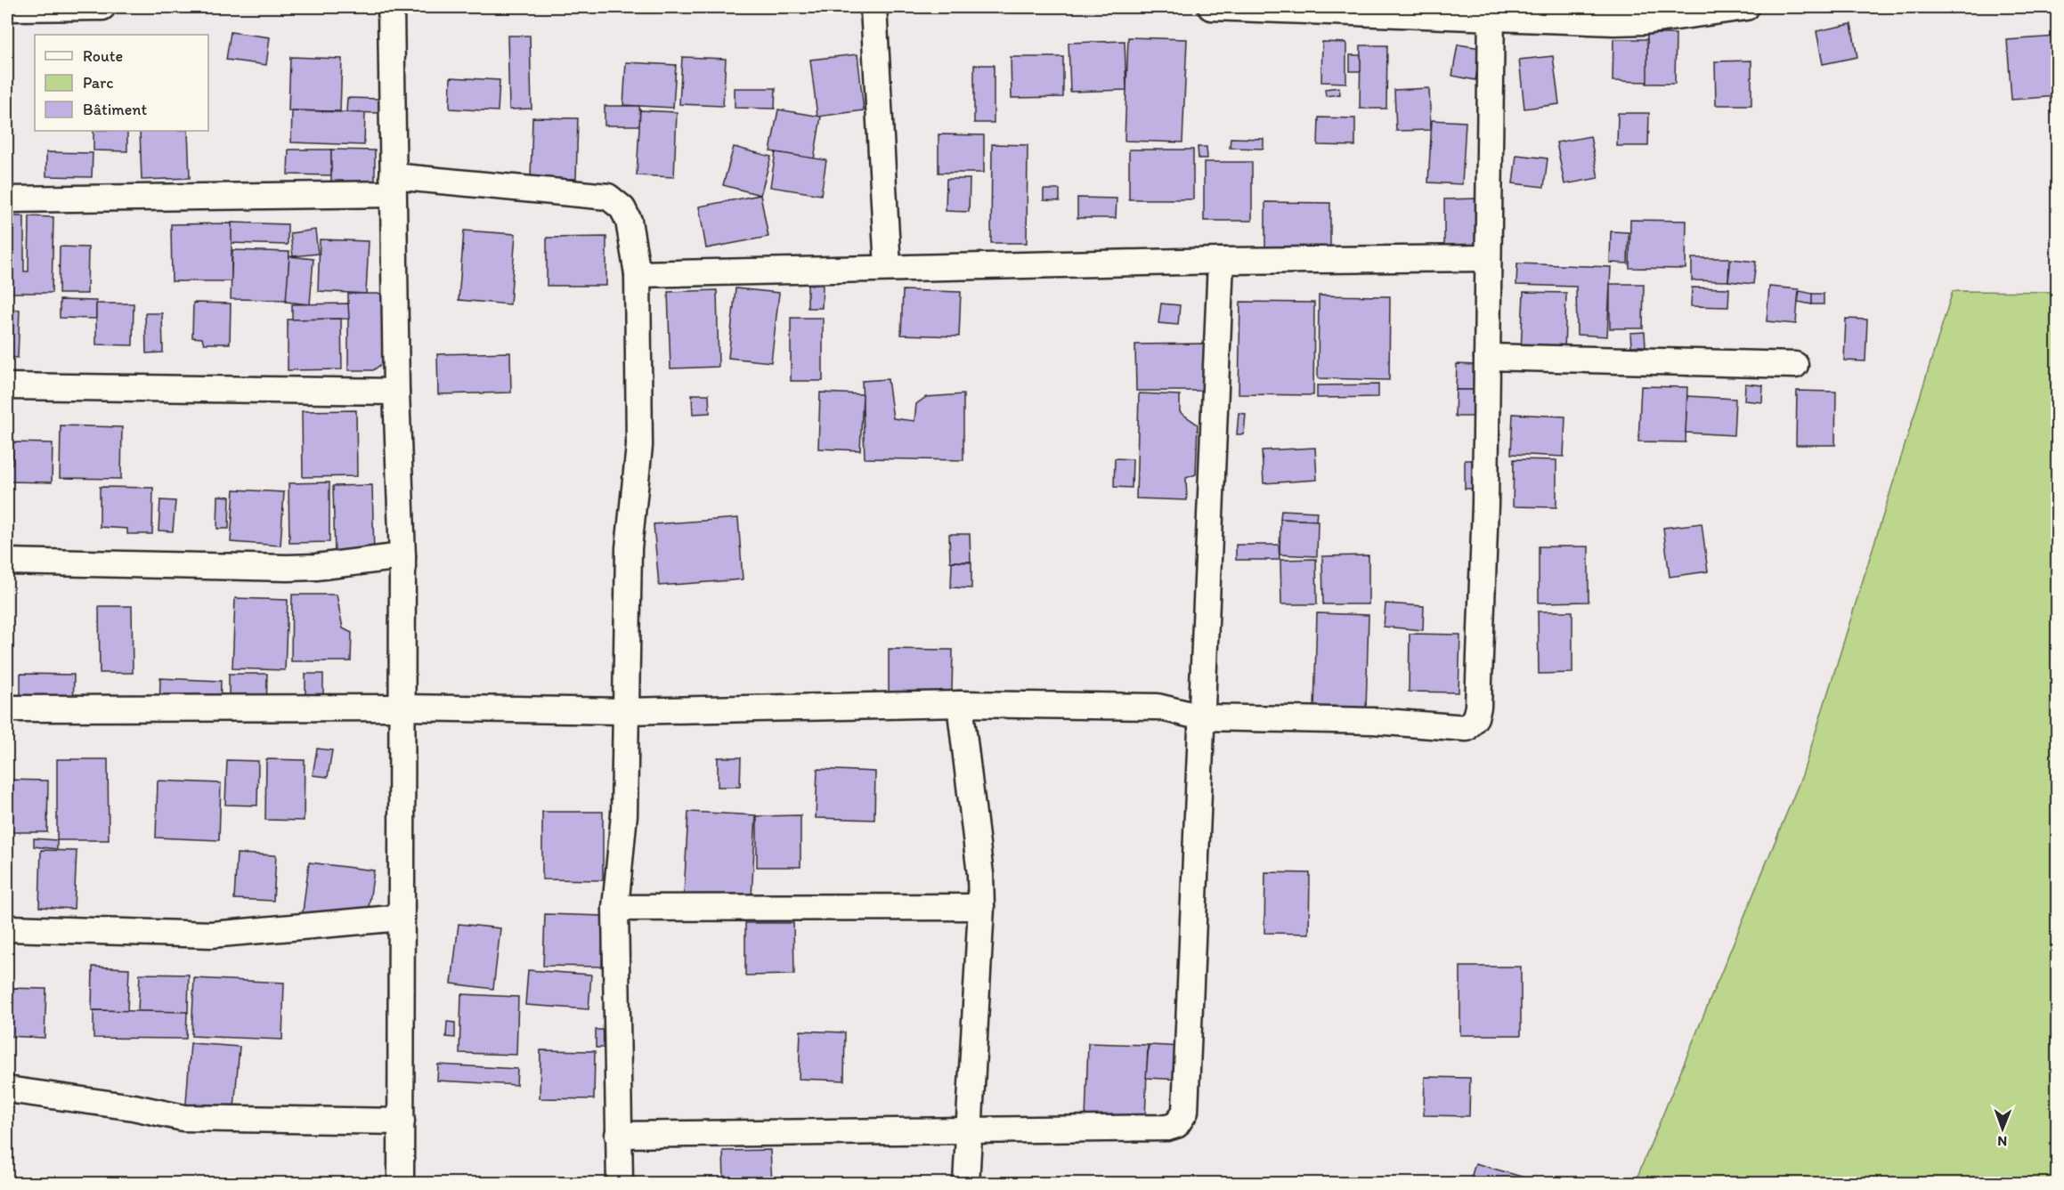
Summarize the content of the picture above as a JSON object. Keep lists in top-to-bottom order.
{
  "legend": ["Route", "Parc", "Bâtiment"],
  "north": "bottom"
}
